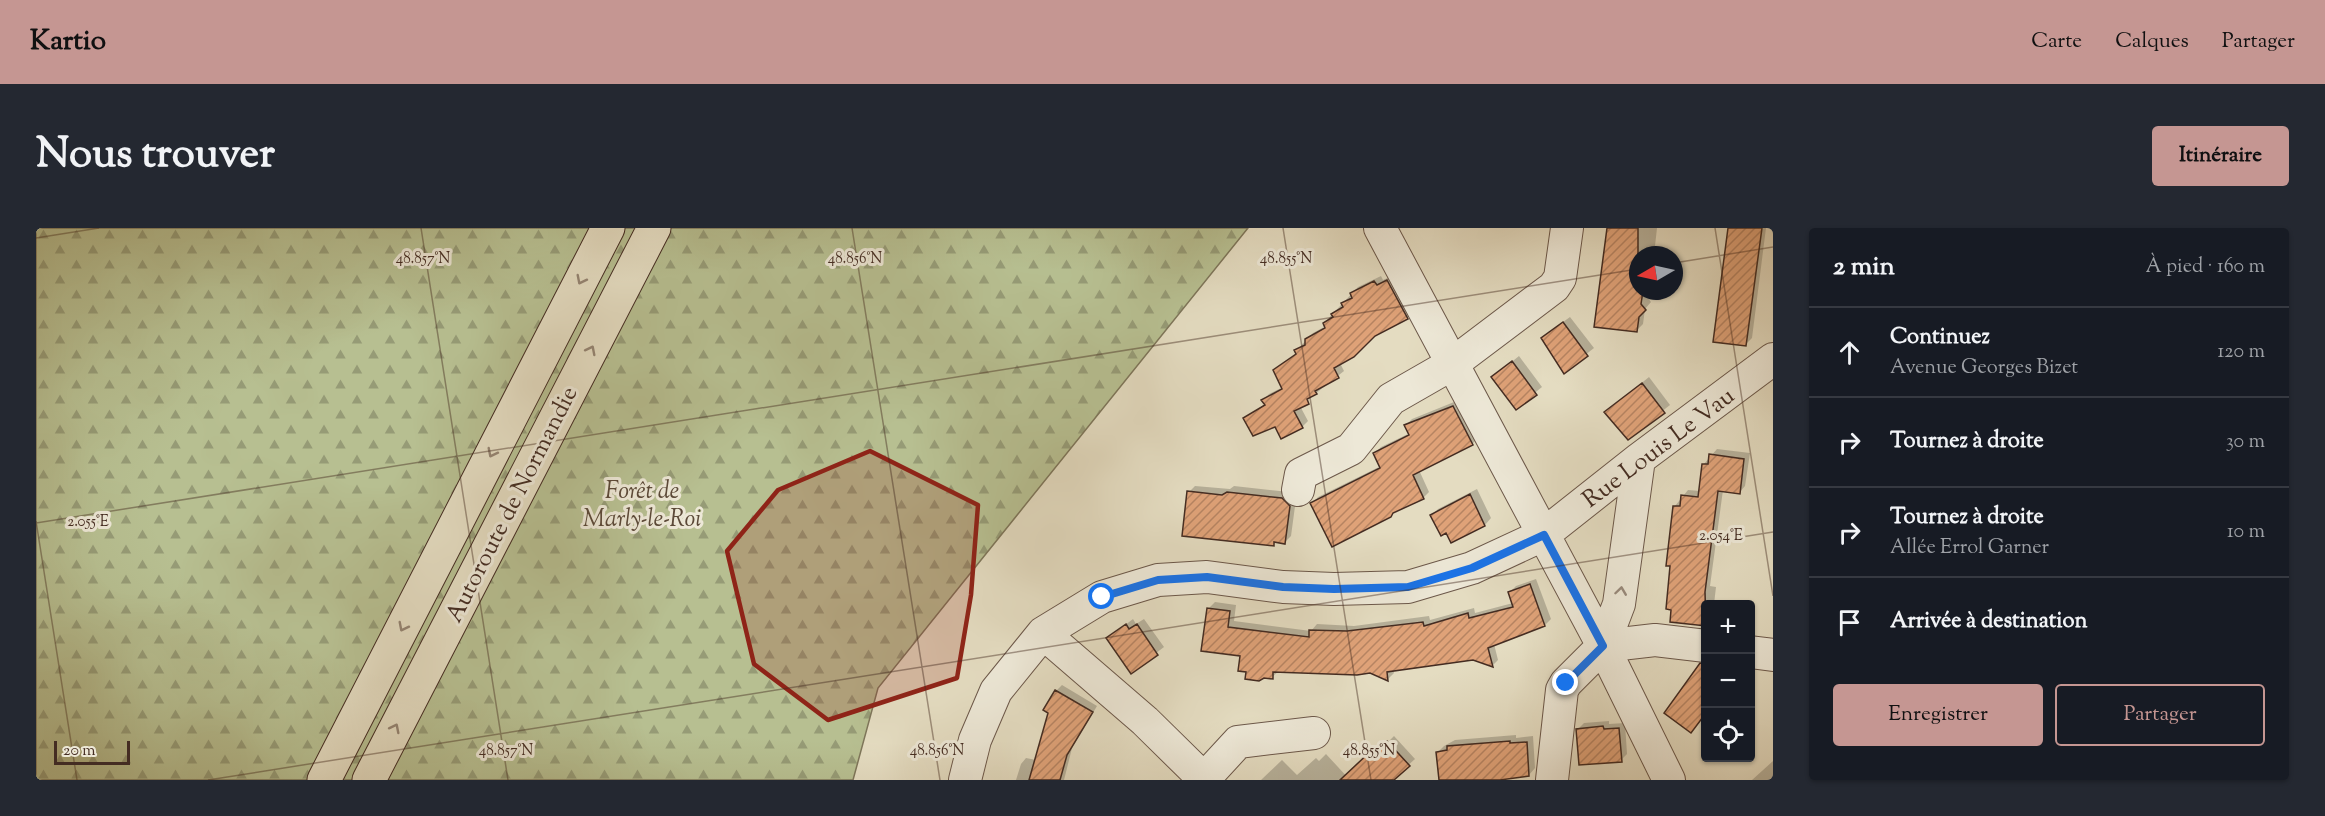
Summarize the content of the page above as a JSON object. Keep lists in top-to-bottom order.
{
  "streets": {
    "highway": ["Autoroute de Normandie"],
    "street": ["Rue Louis Le Vau"]
  },
  "parks": ["Forêt de Marly-le-Roi"],
  "scale_bar": "20 m",
  "north": "left",
  "page": {
    "header": "Kartio",
    "nav": ["Carte", "Calques", "Partager"],
    "title": "Nous trouver",
    "buttons": [
      "Itinéraire",
      ["Enregistrer", "Partager"]
    ],
    "heading": ["2 min", "À pied · 160 m"],
    "list": [
      ["Continuez", "Avenue Georges Bizet", "120 m"],
      ["Tournez à droite", "30 m"],
      ["Tournez à droite", "Allée Errol Garner", "10 m"],
      "Arrivée à destination"
    ],
    "map_buttons": ["+", "−"],
    "scale": "20 m"
  },
  "coordinates": [
    "48.857°N",
    "48.856°N",
    "48.855°N",
    "2.055°E",
    "2.054°E"
  ]
}
